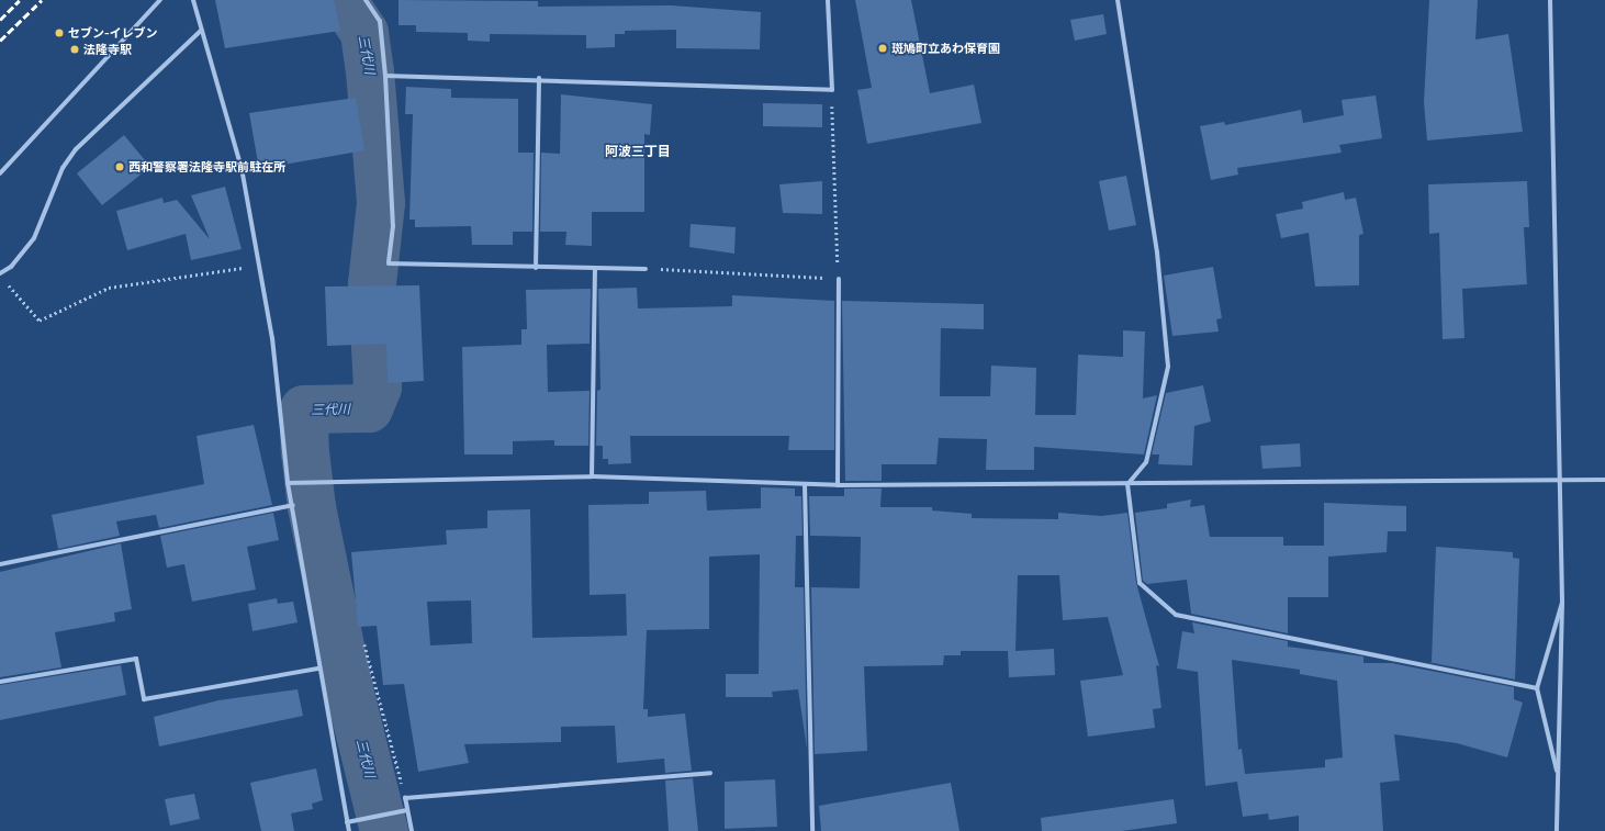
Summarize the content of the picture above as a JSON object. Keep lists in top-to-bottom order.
{
  "districts": ["阿波三丁目"],
  "water": ["三代川"],
  "places": [
    "セブン-イレブン",
    "斑鳩町立あわ保育園",
    "法隆寺駅",
    "西和警察署法隆寺駅前駐在所"
  ]
}
